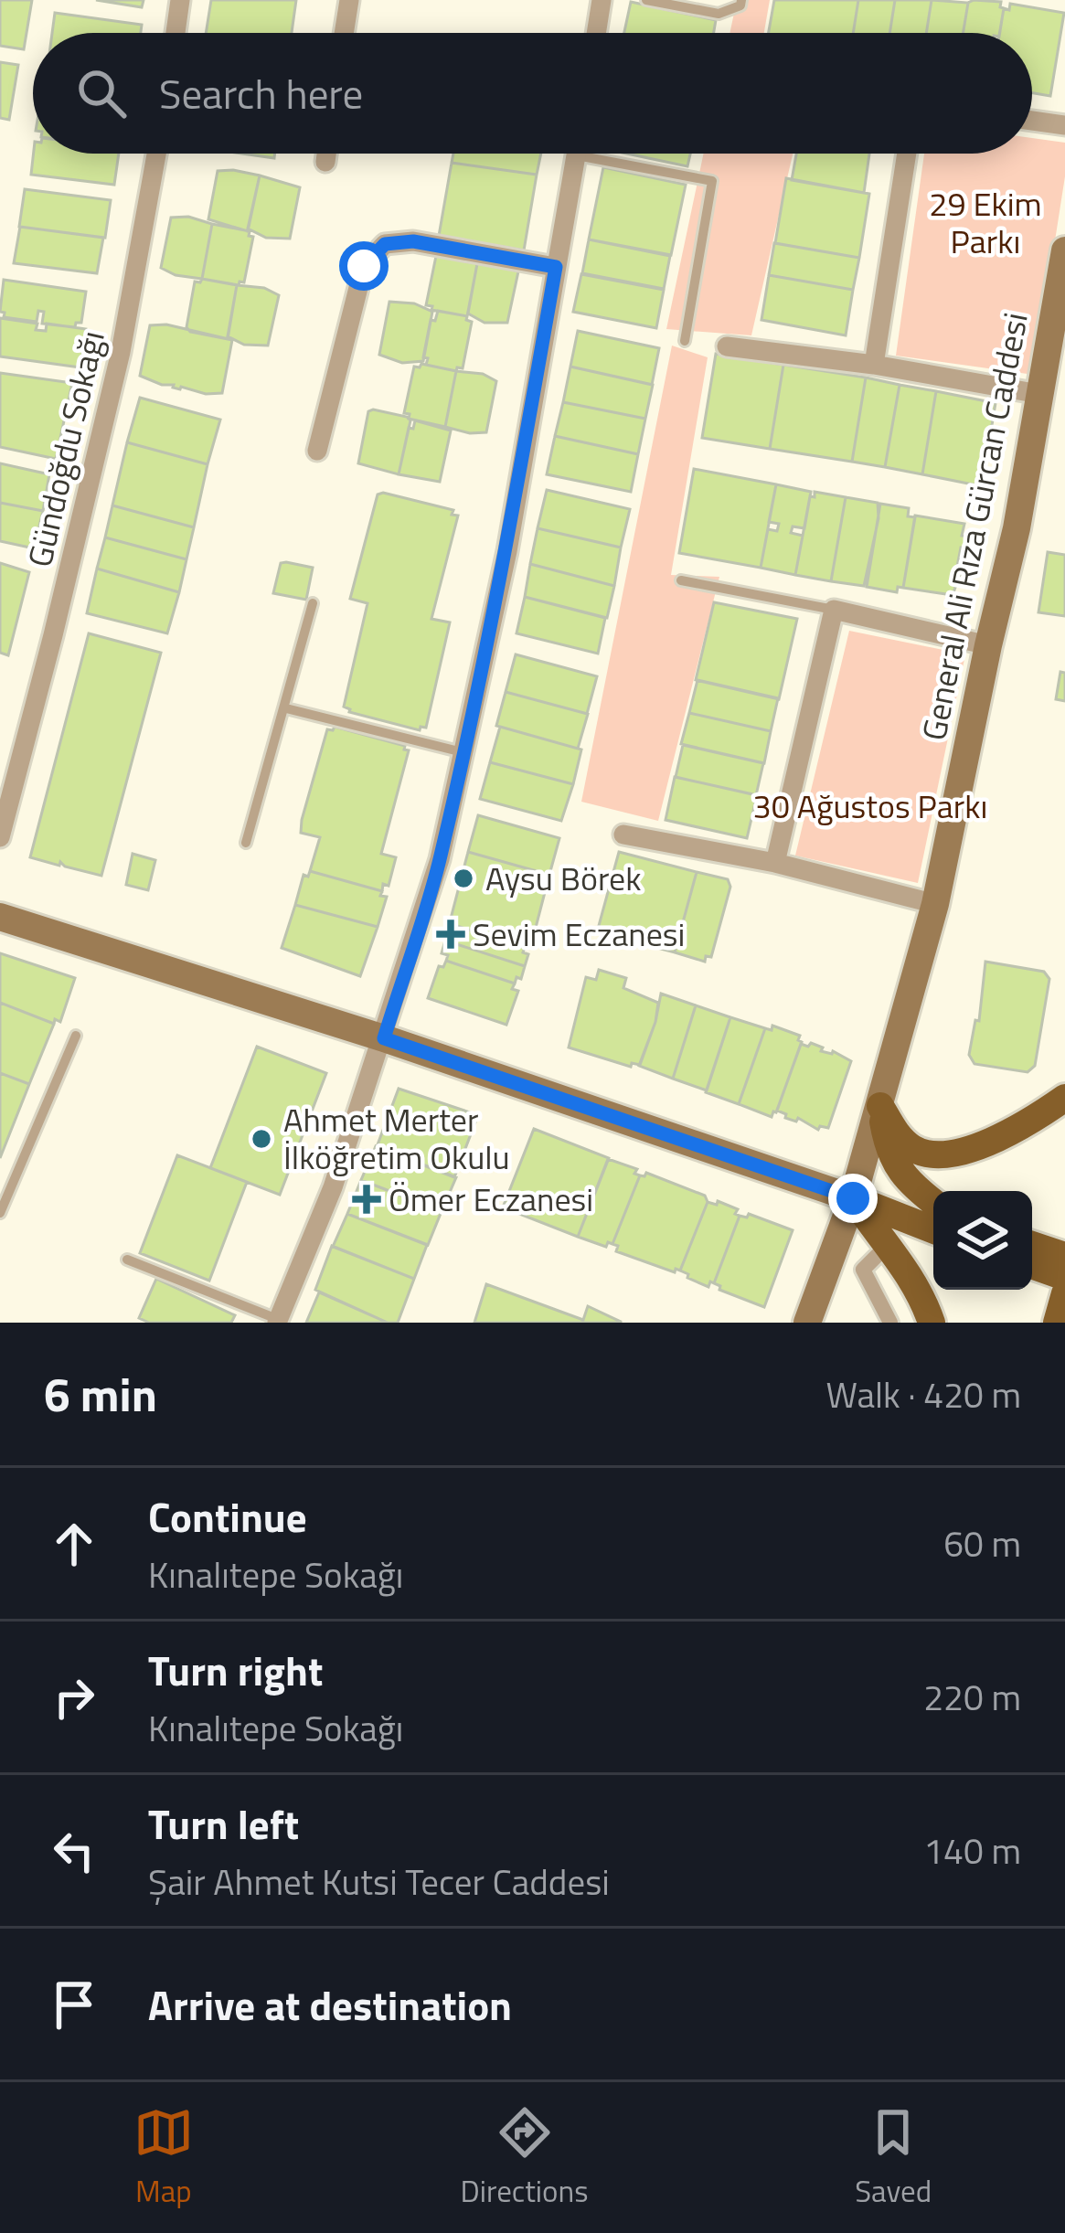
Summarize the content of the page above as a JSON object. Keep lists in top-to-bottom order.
{
  "streets": {
    "main road": ["General Ali Rıza Gürcan Caddesi"],
    "street": ["Gündoğdu Sokağı"]
  },
  "parks": ["29 Ekim Parkı", "30 Ağustos Parkı"],
  "places": {
    "other": ["Aysu Börek", "Ahmet Merter İlköğretim Okulu"],
    "health": ["Sevim Eczanesi", "Ömer Eczanesi"]
  },
  "page": {
    "search": "Search here",
    "heading": ["6 min", "Walk · 420 m"],
    "list": [
      ["Continue", "Kınalıtepe Sokağı", "60 m"],
      ["Turn right", "Kınalıtepe Sokağı", "220 m"],
      ["Turn left", "Şair Ahmet Kutsi Tecer Caddesi", "140 m"],
      "Arrive at destination"
    ],
    "nav": ["Map", "Directions", "Saved"]
  }
}
